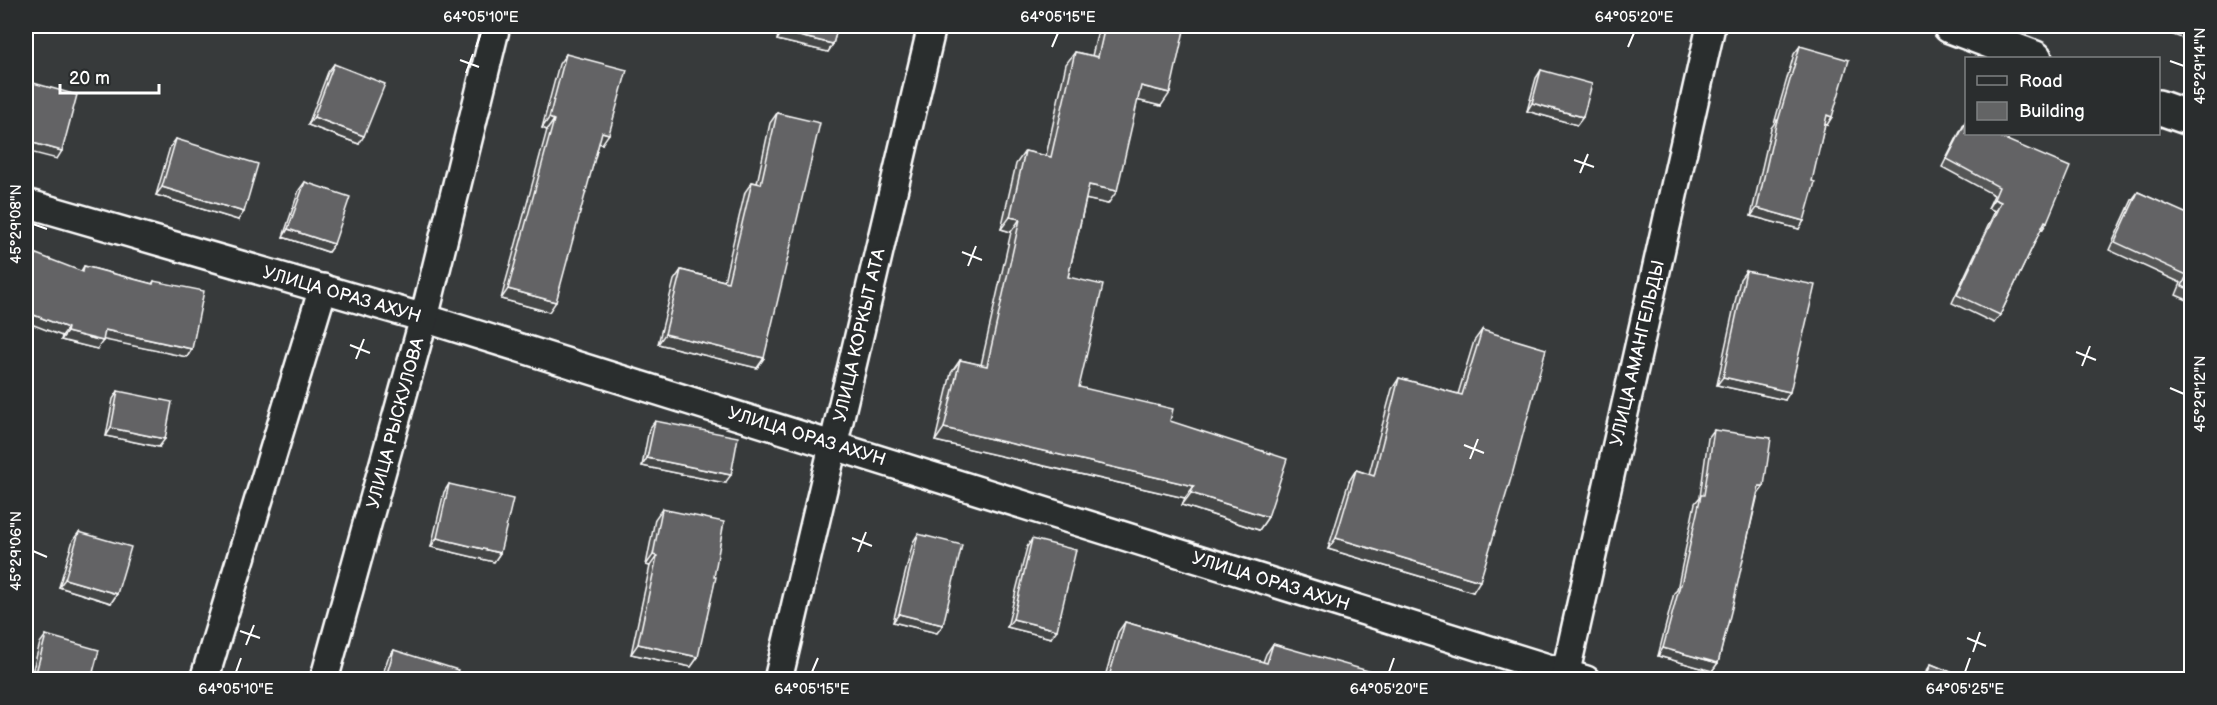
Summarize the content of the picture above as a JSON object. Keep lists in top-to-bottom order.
{
  "streets": {
    "street": [
      "УЛИЦА ОРАЗ АХУН",
      "УЛИЦА КОРКЫТ АТА",
      "УЛИЦА АМАНГЕЛЬДЫ",
      "УЛИЦА РЫСКУЛОВА"
    ]
  },
  "crossings": [
    ["УЛИЦА ОРАЗ АХУН", "УЛИЦА КОРКЫТ АТА"],
    ["УЛИЦА ОРАЗ АХУН", "УЛИЦА АМАНГЕЛЬДЫ"],
    ["УЛИЦА ОРАЗ АХУН", "УЛИЦА РЫСКУЛОВА"]
  ],
  "legend": ["Road", "Building"],
  "scale_bar": "20 m",
  "coordinates": [
    "64°05'10\"E",
    "64°05'15\"E",
    "64°05'20\"E",
    "45°29'14\"N",
    "45°29'08\"N",
    "45°29'12\"N",
    "45°29'06\"N",
    "64°05'25\"E"
  ]
}
